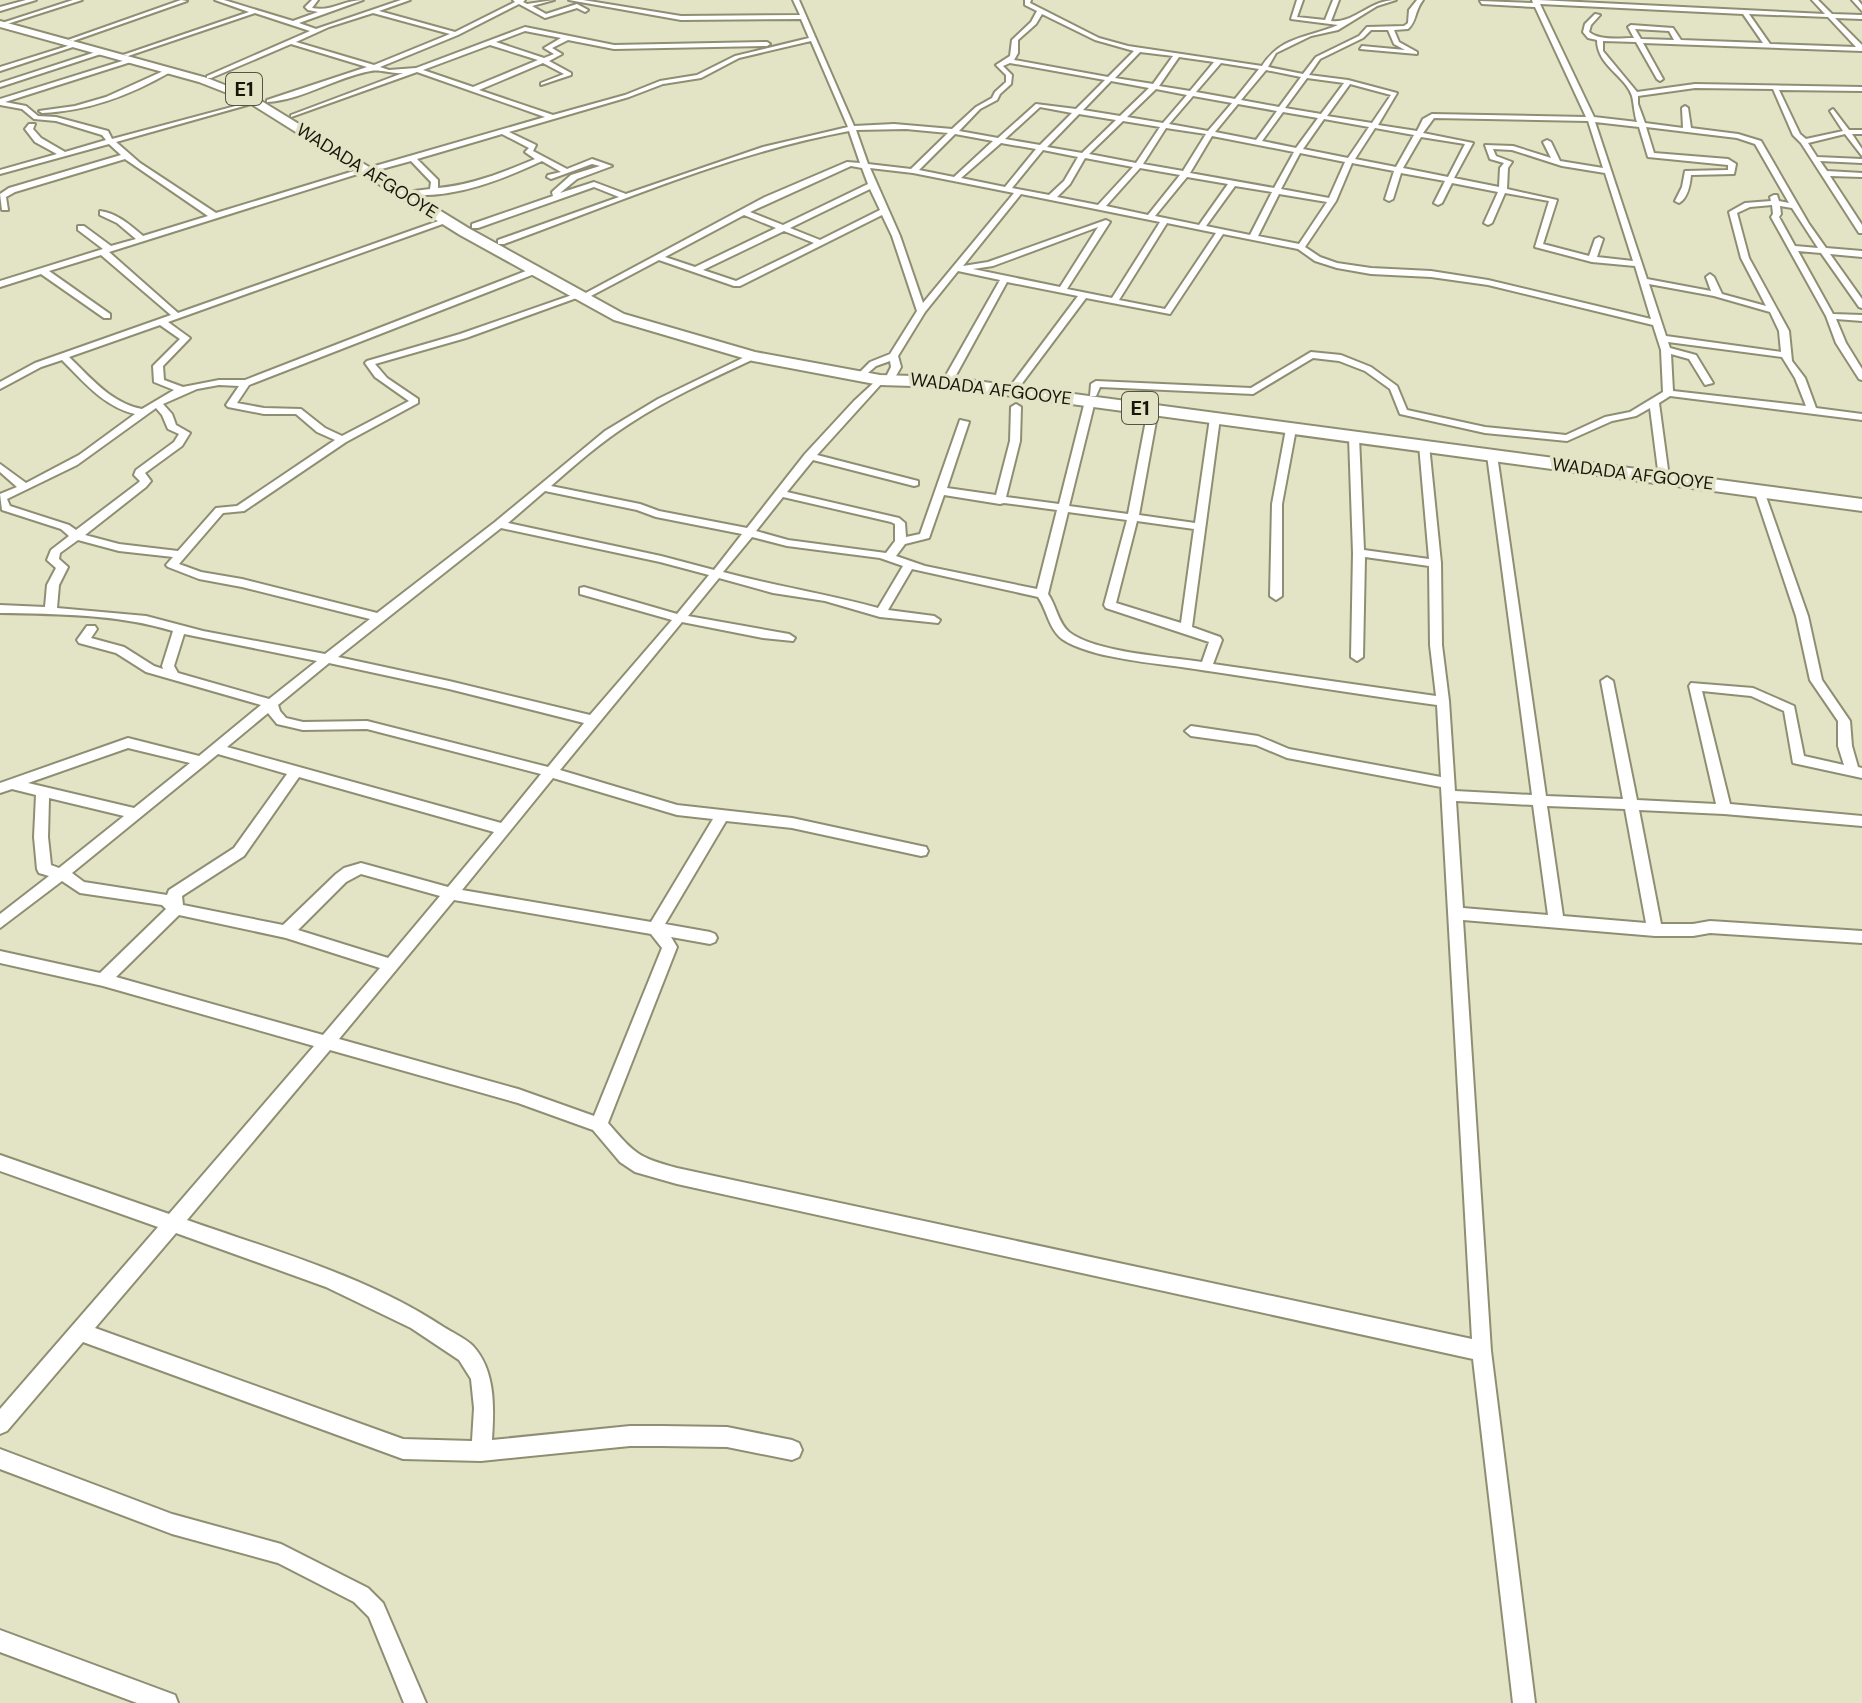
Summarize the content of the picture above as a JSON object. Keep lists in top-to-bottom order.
{
  "streets": {
    "highway": ["E1", "WADADA AFGOOYE"]
  }
}
